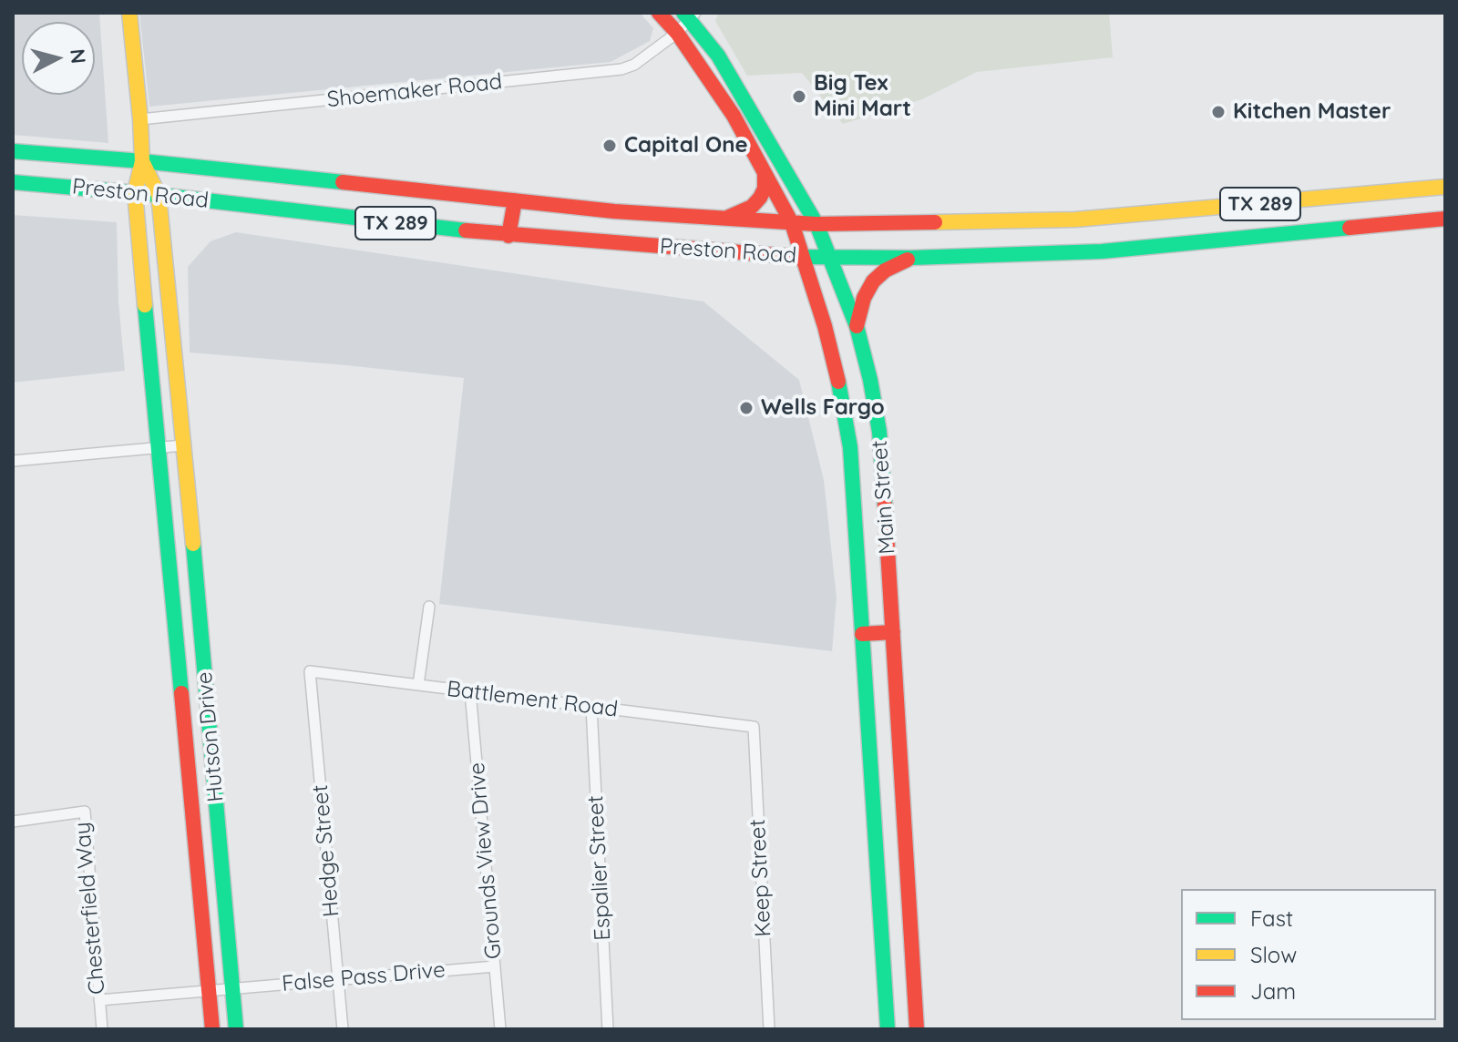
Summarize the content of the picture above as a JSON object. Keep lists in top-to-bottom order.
{
  "streets": {
    "main road": [
      "Preston Road",
      "TX 289",
      "Main Street",
      "Hutson Drive"
    ],
    "street": [
      "Shoemaker Road",
      "Battlement Road",
      "Hedge Street",
      "Grounds View Drive",
      "Espalier Street",
      "Keep Street",
      "Chesterfield Way",
      "False Pass Drive"
    ]
  },
  "crossings": [
    ["Shoemaker Road", "Main Street"],
    ["Preston Road", "Main Street"],
    ["Preston Road", "Hutson Drive"],
    ["Battlement Road", "Hedge Street"],
    ["Battlement Road", "Grounds View Drive"],
    ["Battlement Road", "Espalier Street"],
    ["Battlement Road", "Keep Street"],
    ["Hutson Drive", "False Pass Drive"],
    ["Hedge Street", "False Pass Drive"],
    ["Grounds View Drive", "False Pass Drive"],
    ["Chesterfield Way", "False Pass Drive"]
  ],
  "places": [
    "Big Tex Mini Mart",
    "Kitchen Master",
    "Capital One",
    "Wells Fargo"
  ],
  "legend": ["Fast", "Slow", "Jam"],
  "north": "right"
}
